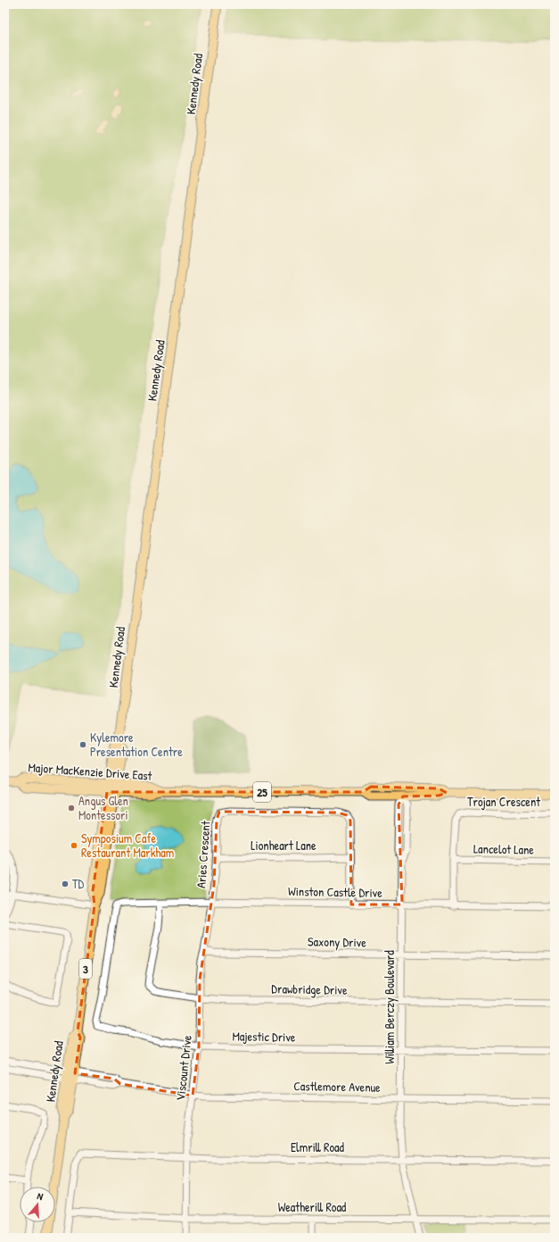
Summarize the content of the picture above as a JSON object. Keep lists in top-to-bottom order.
{
  "streets": {
    "main road": [
      "Kennedy Road",
      "Major MacKenzie Drive East",
      "25",
      "3"
    ],
    "street": [
      "Trojan Crescent",
      "Lionheart Lane",
      "Lancelot Lane",
      "Aries Crescent",
      "Winston Castle Drive",
      "Saxony Drive",
      "Drawbridge Drive",
      "William Berczy Boulevard",
      "Majestic Drive",
      "Viscount Drive",
      "Castlemore Avenue",
      "Elmrill Road",
      "Weatherill Road"
    ]
  },
  "crossings": [
    ["Kennedy Road", "Major MacKenzie Drive East"],
    ["Kennedy Road", "Castlemore Avenue"],
    ["Major MacKenzie Drive East", "William Berczy Boulevard"],
    ["Trojan Crescent", "Lancelot Lane"],
    ["Trojan Crescent", "Winston Castle Drive"],
    ["Lionheart Lane", "Aries Crescent"],
    ["Aries Crescent", "Winston Castle Drive"],
    ["Aries Crescent", "Viscount Drive"],
    ["Winston Castle Drive", "Drawbridge Drive"],
    ["Winston Castle Drive", "William Berczy Boulevard"],
    ["Winston Castle Drive", "Majestic Drive"],
    ["Winston Castle Drive", "Viscount Drive"],
    ["Saxony Drive", "William Berczy Boulevard"],
    ["Saxony Drive", "Viscount Drive"],
    ["Drawbridge Drive", "William Berczy Boulevard"],
    ["Drawbridge Drive", "Viscount Drive"],
    ["William Berczy Boulevard", "Majestic Drive"],
    ["William Berczy Boulevard", "Castlemore Avenue"],
    ["William Berczy Boulevard", "Elmrill Road"],
    ["William Berczy Boulevard", "Weatherill Road"],
    ["Majestic Drive", "Viscount Drive"],
    ["Viscount Drive", "Castlemore Avenue"],
    ["Viscount Drive", "Elmrill Road"],
    ["Viscount Drive", "Weatherill Road"],
    ["Elmrill Road", "Weatherill Road"]
  ],
  "places": [
    "Kylemore Presentation Centre",
    "Angus Glen Montessori",
    "Symposium Cafe Restaurant Markham",
    "TD"
  ],
  "north": "top"
}
